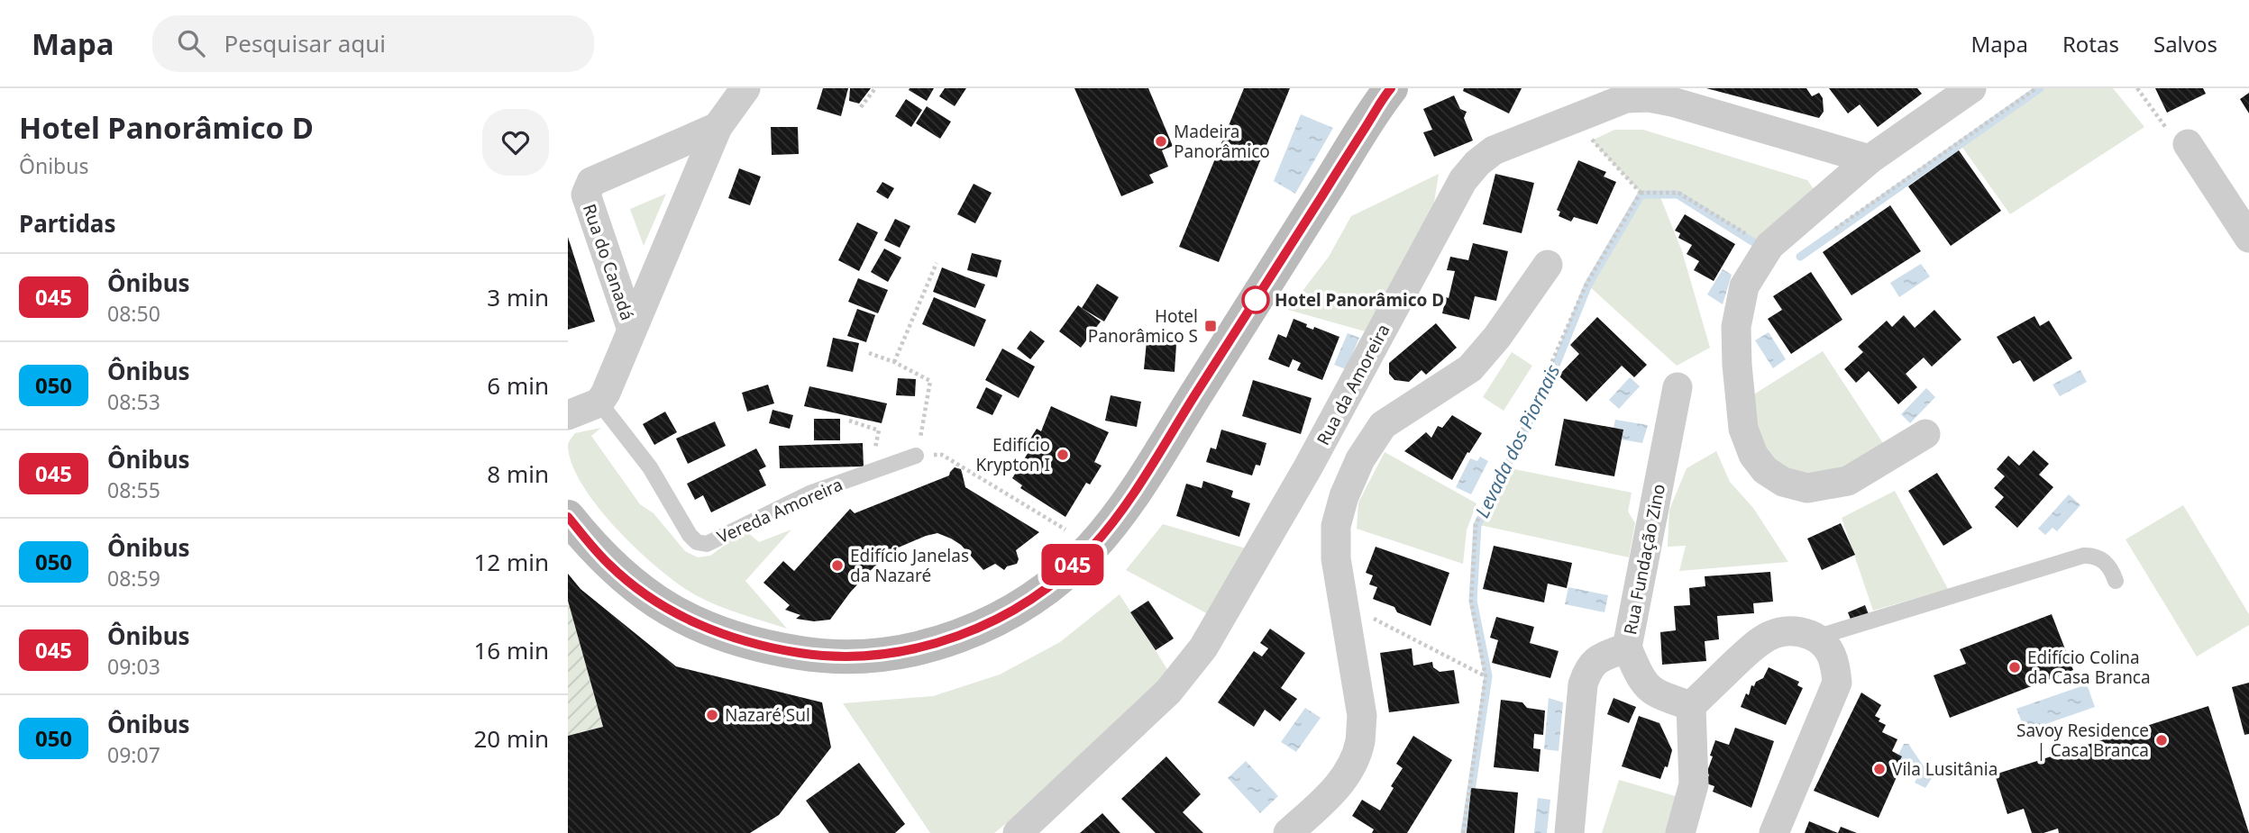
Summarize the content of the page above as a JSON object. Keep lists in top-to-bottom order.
{
  "streets": {
    "street": ["Rua do Canadá", "Rua da Amoreira", "Rua Fundação Zino"],
    "lane": ["Vereda Amoreira"]
  },
  "crossings": [
    ["Rua do Canadá", "Vereda Amoreira"]
  ],
  "water": ["Levada dos Piornais"],
  "places": {
    "other": [
      "Madeira Panorâmico",
      "Hotel Panorâmico D",
      "Edifício Krypton I",
      "Edifício Janelas da Nazaré",
      "Edifício Colina da Casa Branca",
      "Nazaré Sul",
      "Savoy Residence | Casa Branca",
      "Vila Lusitânia"
    ],
    "transit": ["Hotel Panorâmico S"]
  },
  "lines": ["bus line 045"],
  "page": {
    "header": "Mapa",
    "search": "Pesquisar aqui",
    "nav": ["Mapa", "Rotas", "Salvos"],
    "heading": [
      ["Hotel Panorâmico D", "Ônibus"],
      "Partidas"
    ],
    "on_map": "045",
    "list": [
      {
        "mark": "045",
        "name": "Ônibus",
        "note": "08:50",
        "value": "3 min"
      },
      {
        "mark": "050",
        "name": "Ônibus",
        "note": "08:53",
        "value": "6 min"
      },
      {
        "mark": "045",
        "name": "Ônibus",
        "note": "08:55",
        "value": "8 min"
      },
      {
        "mark": "050",
        "name": "Ônibus",
        "note": "08:59",
        "value": "12 min"
      },
      {
        "mark": "045",
        "name": "Ônibus",
        "note": "09:03",
        "value": "16 min"
      },
      {
        "mark": "050",
        "name": "Ônibus",
        "note": "09:07",
        "value": "20 min"
      }
    ]
  }
}
